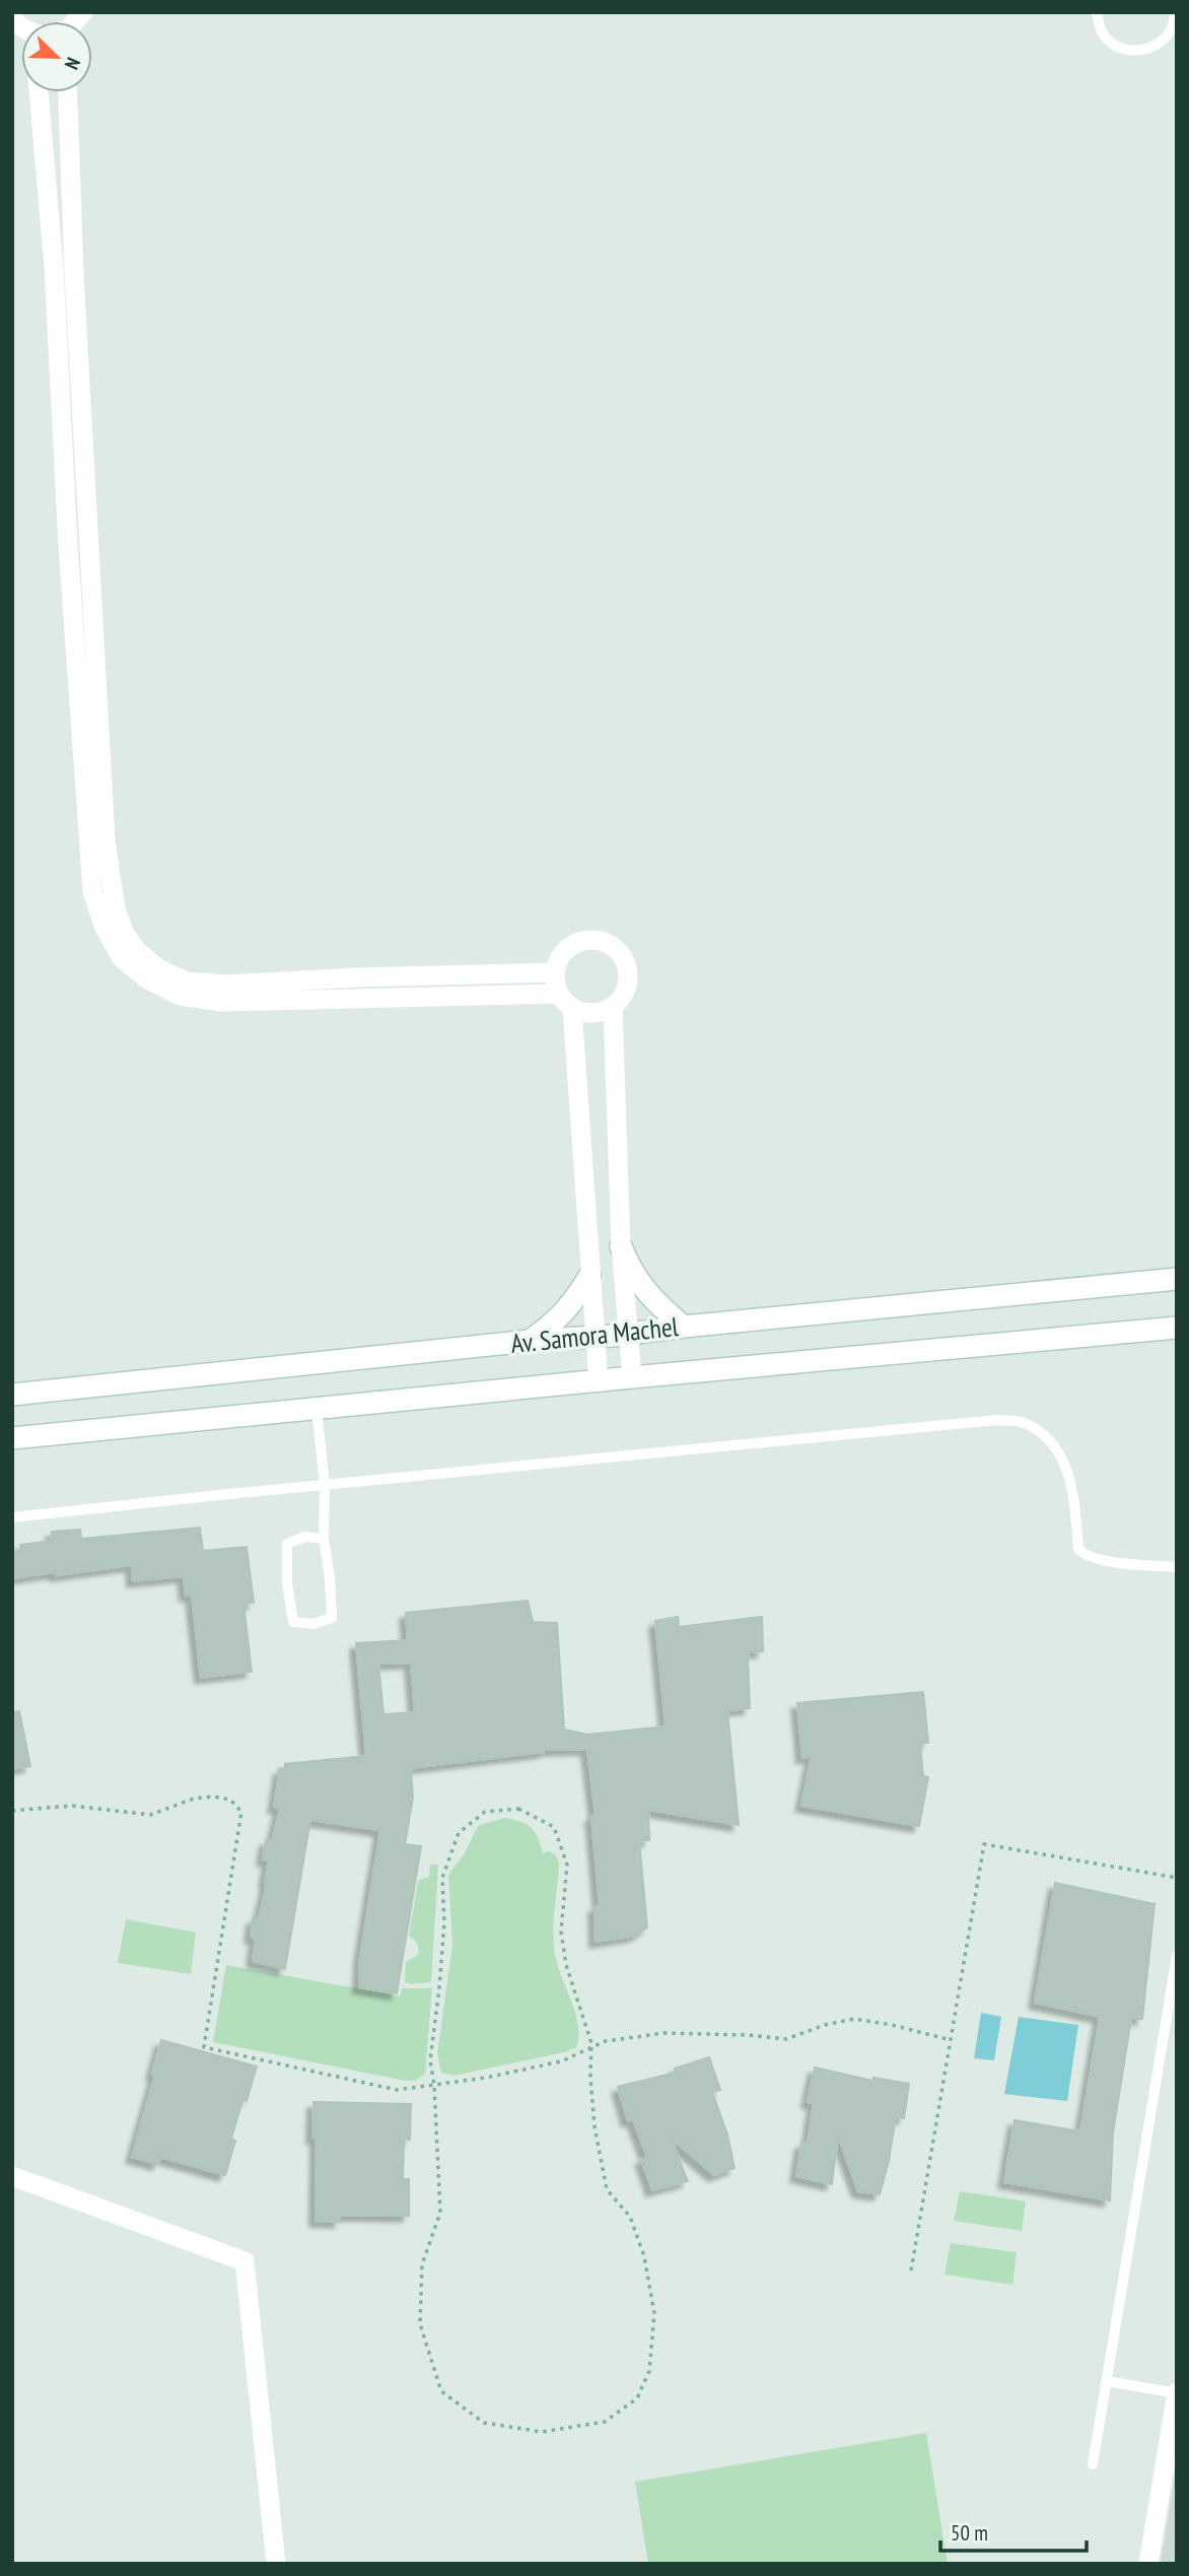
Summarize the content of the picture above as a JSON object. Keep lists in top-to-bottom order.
{
  "streets": {
    "main road": ["Av. Samora Machel"]
  },
  "scale_bar": "50 m",
  "north": "bottom right"
}
